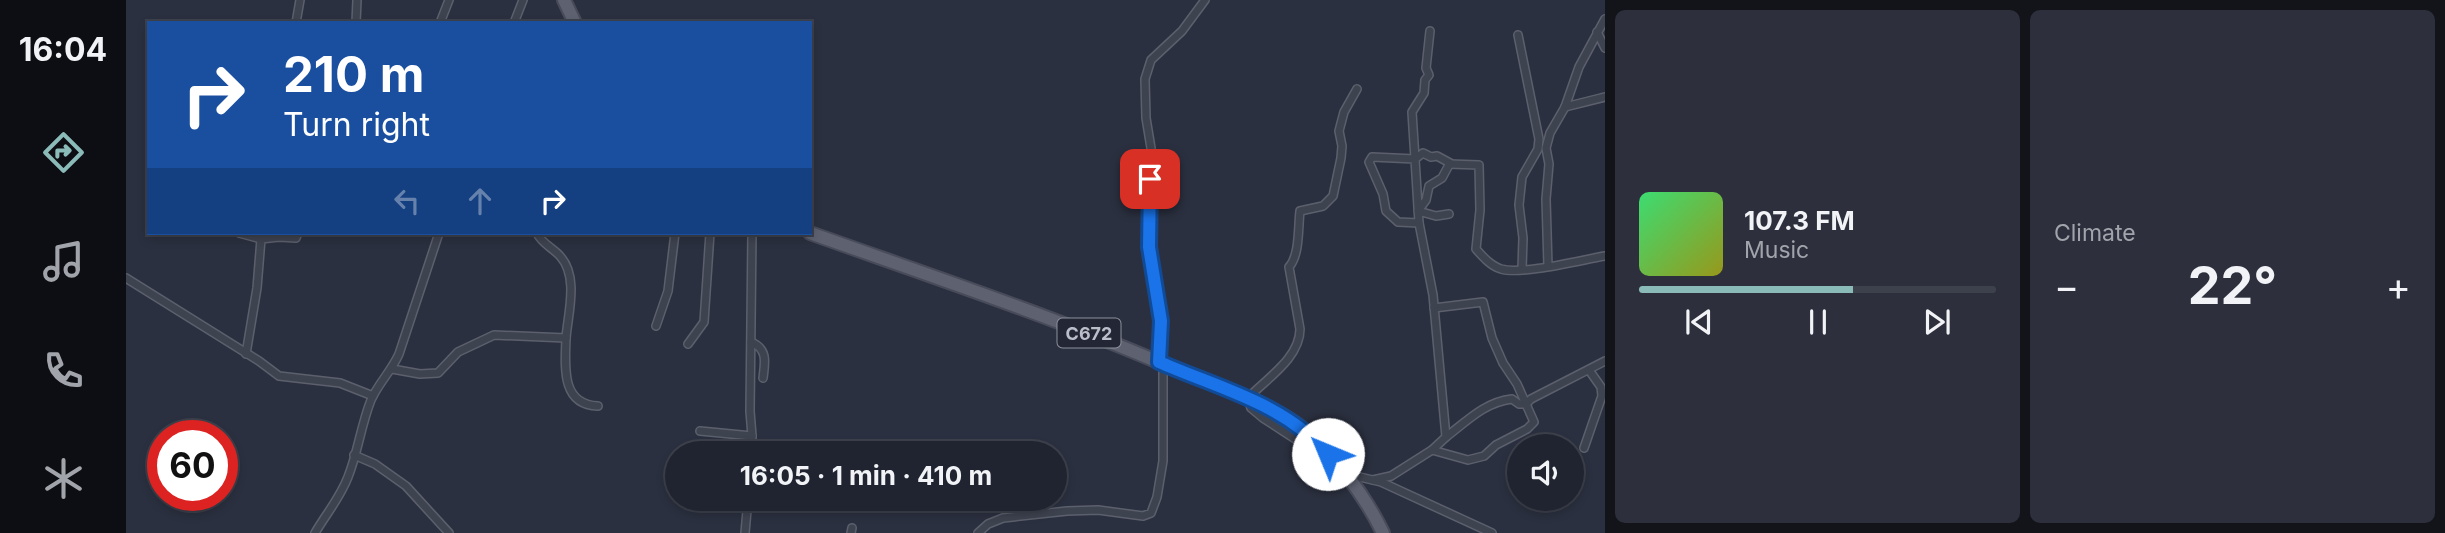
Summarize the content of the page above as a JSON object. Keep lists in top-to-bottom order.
{
  "streets": {
    "main road": ["C672"]
  },
  "page": {
    "tabs": "16:04",
    "tile": "Climate",
    "turn": ["210 m", "Turn right"],
    "song": ["107.3 FM", "Music"],
    "heat": ["−", "22°", "+"],
    "limit": "60",
    "trip": "16:05 · 1 min · 410 m"
  }
}
